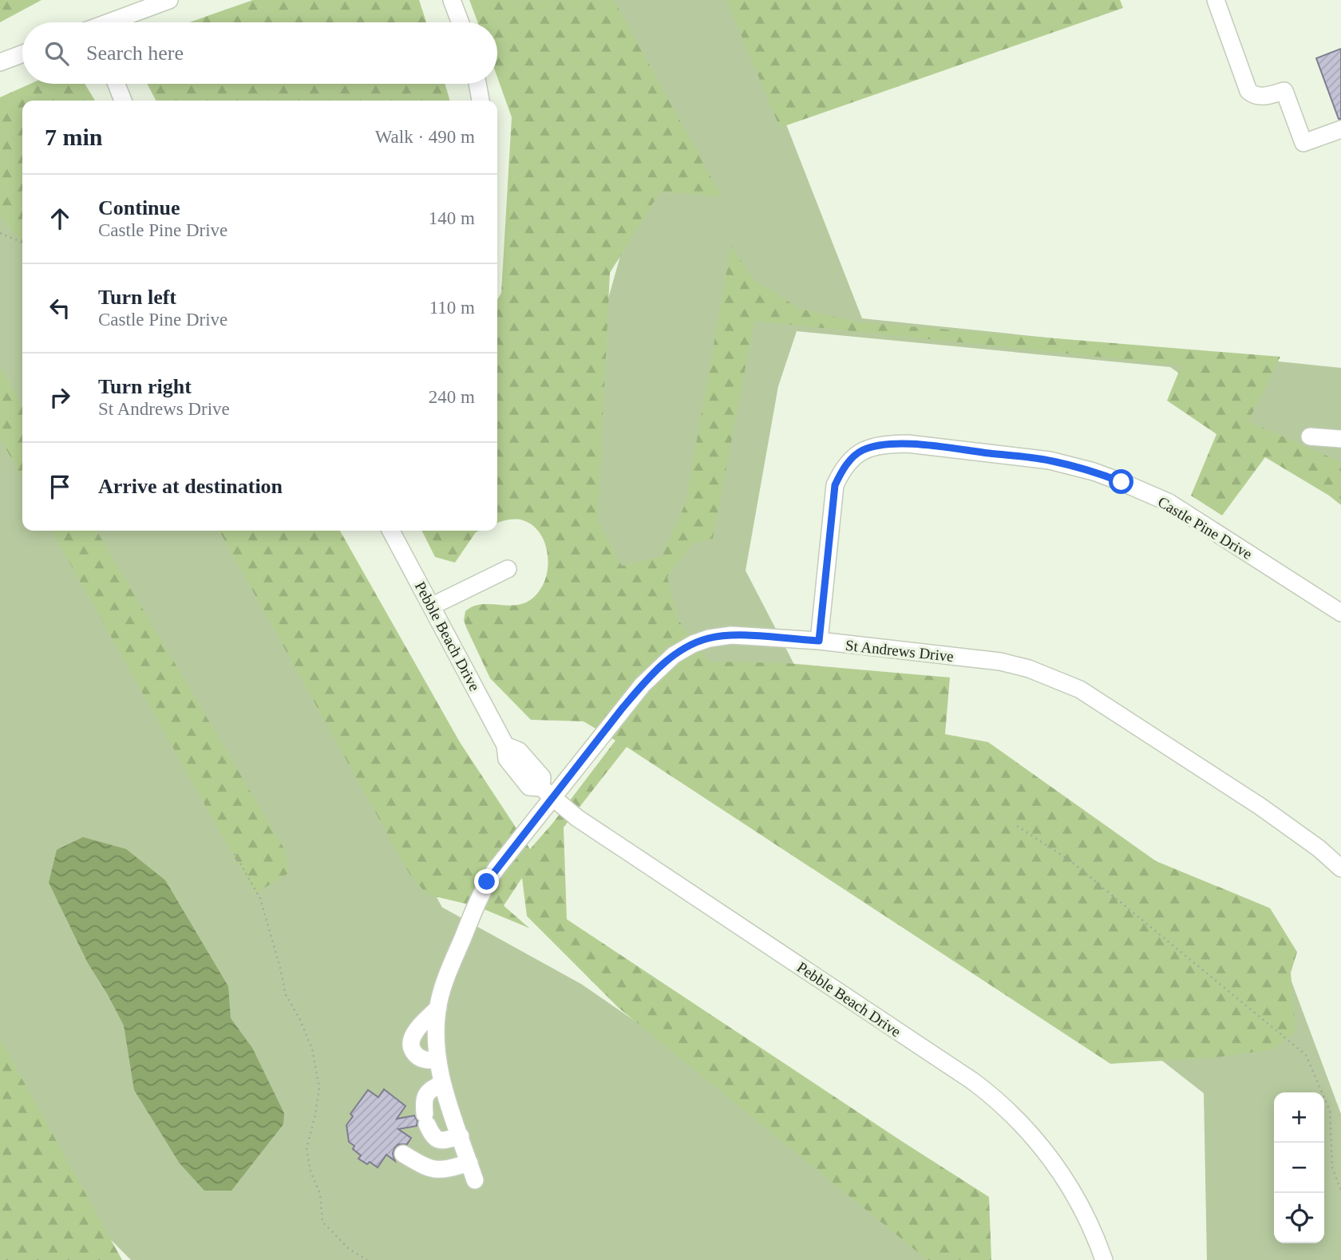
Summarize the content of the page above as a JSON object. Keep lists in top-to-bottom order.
{
  "streets": {
    "street": ["Castle Pine Drive", "Pebble Beach Drive", "St Andrews Drive"]
  },
  "crossings": [
    ["Castle Pine Drive", "St Andrews Drive"],
    ["Pebble Beach Drive", "St Andrews Drive"]
  ],
  "page": {
    "search": "Search here",
    "heading": ["7 min", "Walk · 490 m"],
    "list": [
      ["Continue", "Castle Pine Drive", "140 m"],
      ["Turn left", "Castle Pine Drive", "110 m"],
      ["Turn right", "St Andrews Drive", "240 m"],
      "Arrive at destination"
    ],
    "map_buttons": ["+", "−"]
  }
}
